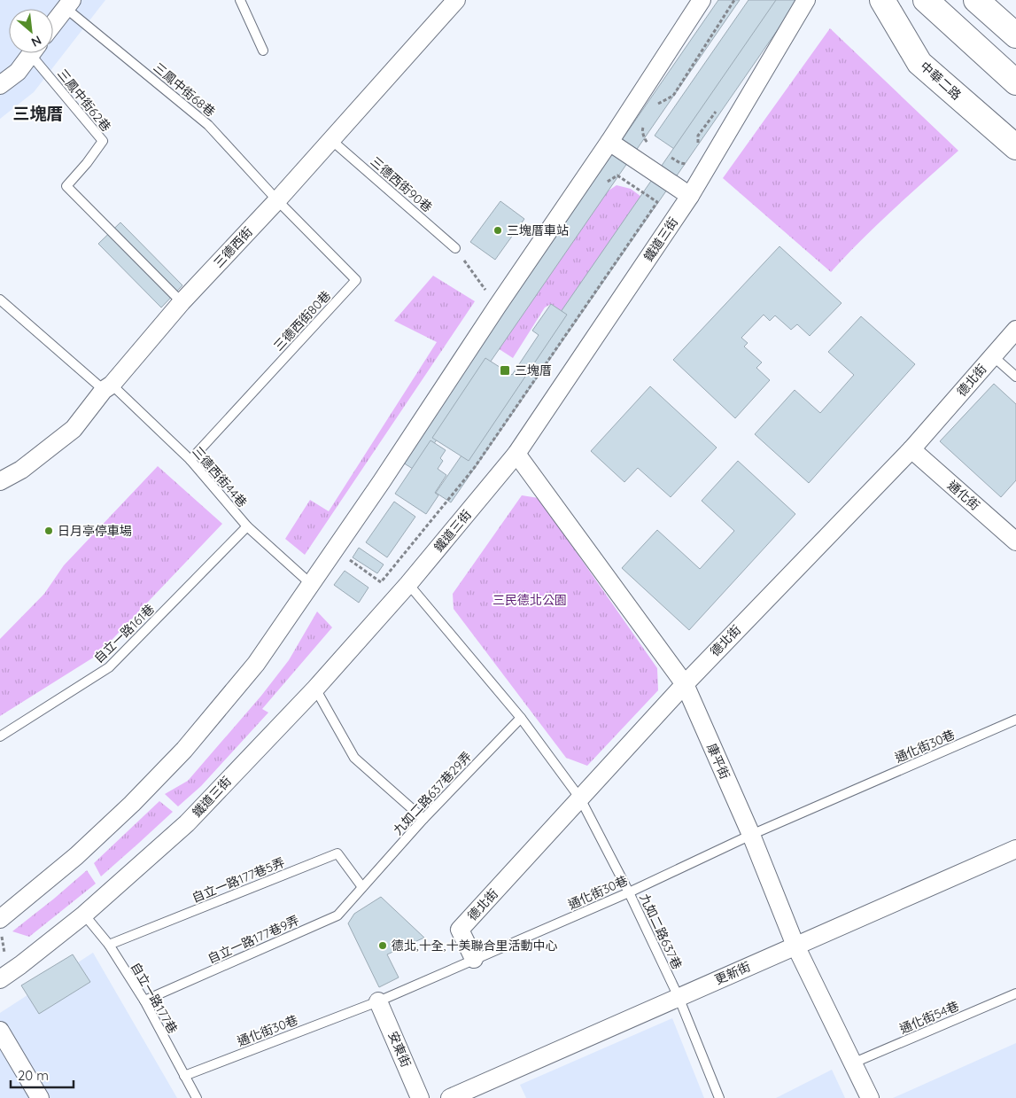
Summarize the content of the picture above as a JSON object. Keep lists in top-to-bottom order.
{
  "streets": {
    "main road": ["中華二路"],
    "street": [
      "鐵道三街",
      "三德西街",
      "德北街",
      "通化街",
      "康平街",
      "更新街",
      "安東街"
    ],
    "lane": [
      "三鳳中街68巷",
      "三鳳中街62巷",
      "三德西街90巷",
      "三德西街80巷",
      "三德西街44巷",
      "自立一路161巷",
      "通化街30巷",
      "九如二路637巷29弄",
      "自立一路177巷5弄",
      "九如二路637巷",
      "自立一路177巷9弄",
      "自立一路177巷",
      "通化街54巷"
    ]
  },
  "crossings": [
    ["三鳳中街68巷", "三德西街"],
    ["三鳳中街68巷", "三德西街80巷"],
    ["三鳳中街62巷", "三德西街"],
    ["三德西街90巷", "三德西街"],
    ["鐵道三街", "康平街"],
    ["鐵道三街", "九如二路637巷"],
    ["鐵道三街", "自立一路177巷"],
    ["三德西街", "三德西街80巷"],
    ["三德西街", "三德西街44巷"],
    ["三德西街80巷", "三德西街44巷"],
    ["德北街", "通化街"],
    ["德北街", "通化街30巷"],
    ["德北街", "康平街"],
    ["德北街", "九如二路637巷"],
    ["三德西街44巷", "自立一路161巷"],
    ["通化街30巷", "康平街"],
    ["通化街30巷", "九如二路637巷"],
    ["通化街30巷", "自立一路177巷"],
    ["通化街30巷", "安東街"],
    ["康平街", "更新街"],
    ["康平街", "通化街54巷"],
    ["九如二路637巷29弄", "自立一路177巷5弄"],
    ["九如二路637巷29弄", "九如二路637巷"],
    ["九如二路637巷29弄", "自立一路177巷9弄"],
    ["自立一路177巷5弄", "自立一路177巷9弄"],
    ["自立一路177巷5弄", "自立一路177巷"],
    ["九如二路637巷", "更新街"],
    ["自立一路177巷9弄", "自立一路177巷"]
  ],
  "districts": ["三塊厝"],
  "parks": ["三民德北公園"],
  "places": {
    "other": ["三塊厝車站", "日月亭停車場", "德北,十全,十美聯合里活動中心"],
    "transit": ["三塊厝"]
  },
  "scale_bar": "20 m",
  "north": "bottom right"
}
